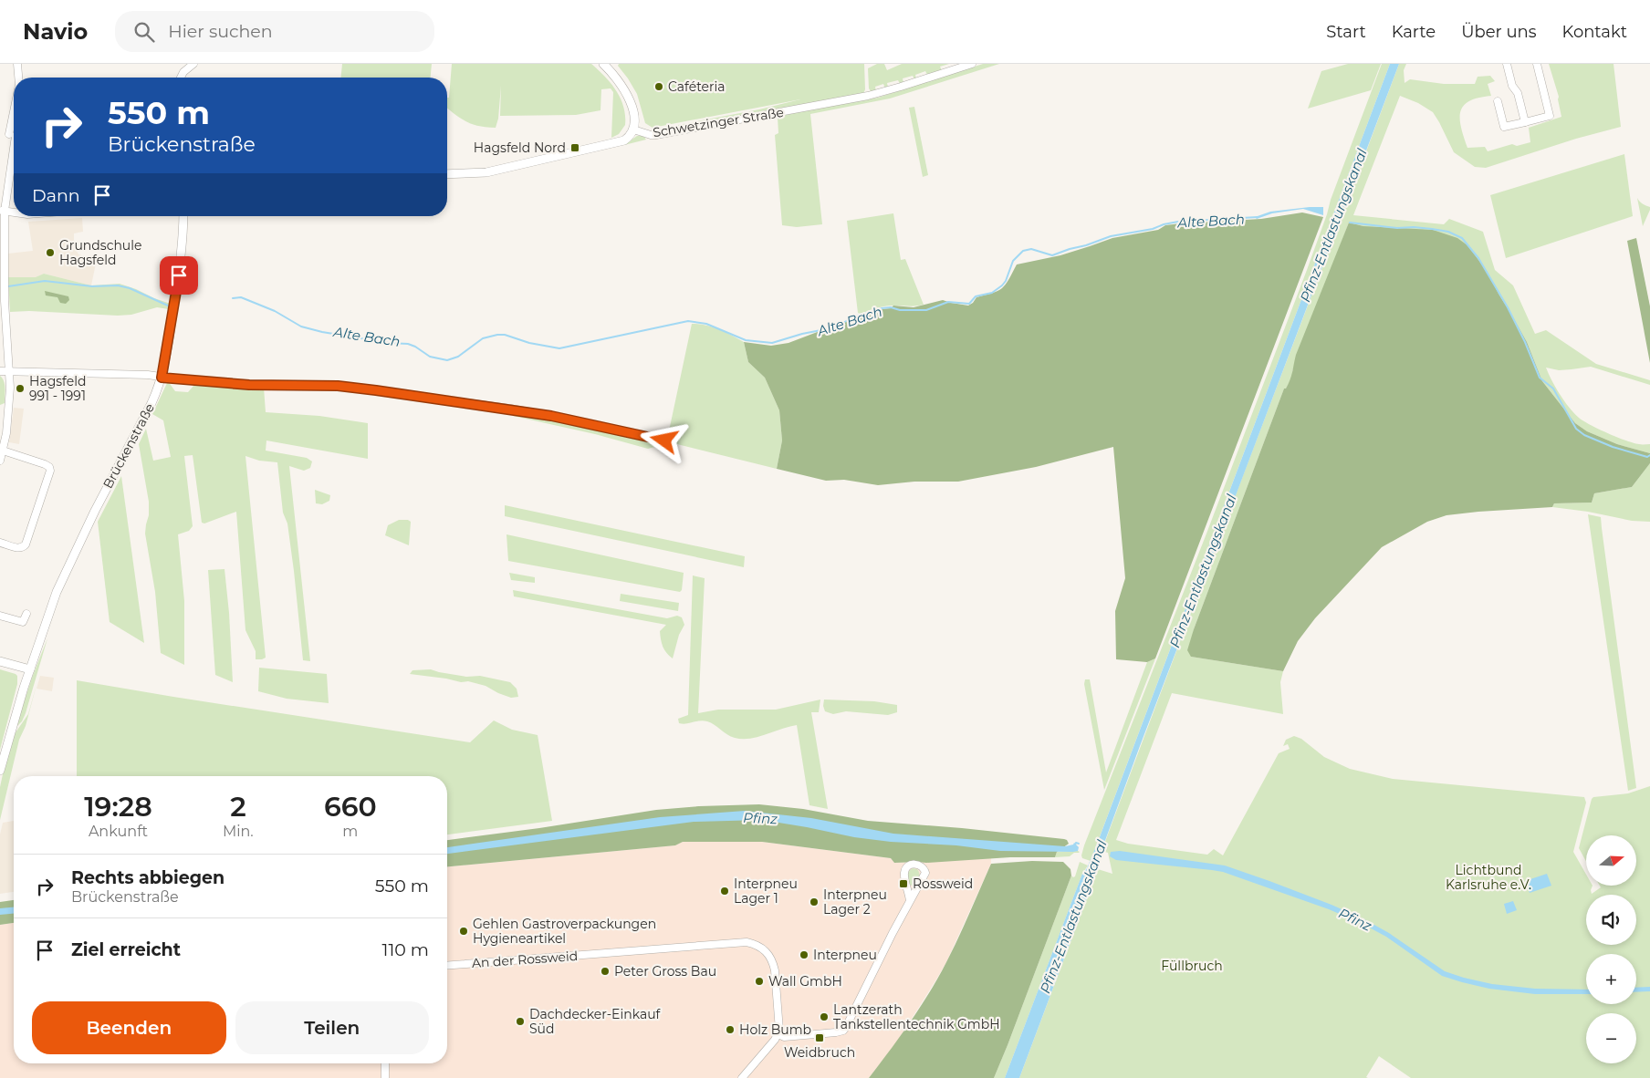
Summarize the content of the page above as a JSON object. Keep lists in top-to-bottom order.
{
  "streets": {
    "main road": ["Schwetzinger Straße", "Brückenstraße"],
    "street": ["An der Rossweid"]
  },
  "water": ["Alte Bach", "Pfinz-Entlastungskanal", "Pfinz"],
  "parks": ["Lichtbund Karlsruhe e.V.", "Füllbruch"],
  "places": {
    "other": [
      "Caféteria",
      "Grundschule Hagsfeld",
      "Hagsfeld 991 - 1991",
      "Interpneu Lager 1",
      "Interpneu Lager 2",
      "Gehlen Gastroverpackungen Hygieneartikel",
      "Interpneu",
      "Peter Gross Bau",
      "Wall GmbH",
      "Lantzerath Tankstellentechnik GmbH",
      "Dachdecker-Einkauf Süd",
      "Holz Bumb"
    ],
    "transit": ["Hagsfeld Nord", "Rossweid", "Weidbruch"]
  },
  "north": "right",
  "page": {
    "header": "Navio",
    "search": "Hier suchen",
    "nav": [
      "Start",
      "Karte",
      "Über uns",
      "Kontakt"
    ],
    "turn": ["550 m", "Brückenstraße"],
    "then": "Dann",
    "eta": [
      "19:28",
      "Ankunft",
      "2",
      "Min.",
      "660",
      "m"
    ],
    "map_buttons": ["+", "−"],
    "list": [
      {
        "name": "Rechts abbiegen",
        "note": "Brückenstraße",
        "value": "550 m"
      },
      {
        "name": "Ziel erreicht",
        "value": "110 m"
      }
    ],
    "buttons": ["Beenden", "Teilen"]
  }
}
